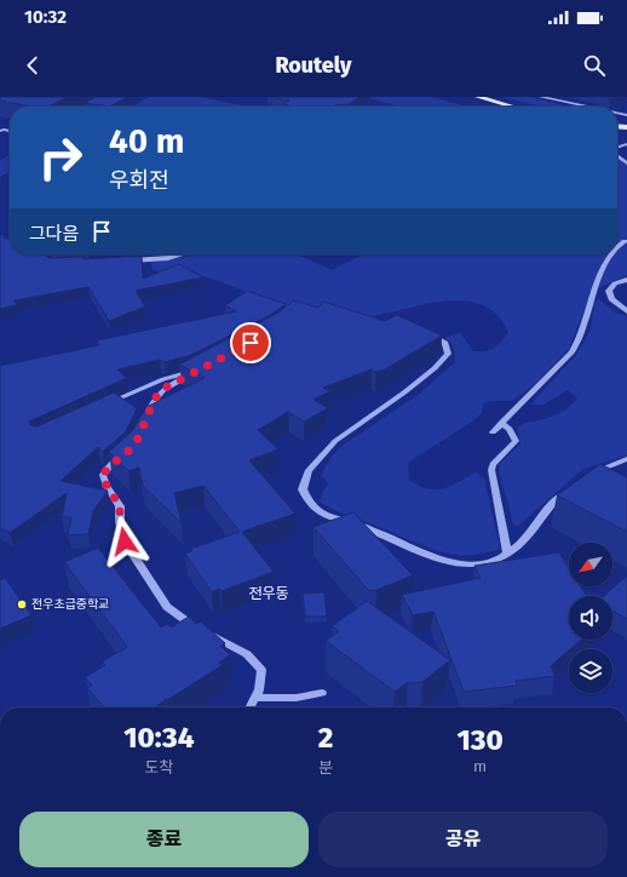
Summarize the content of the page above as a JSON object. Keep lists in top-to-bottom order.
{
  "districts": ["전우동"],
  "places": ["전우초급중학교"],
  "north": "bottom left",
  "page": {
    "status": "10:32",
    "header": "Routely",
    "turn": ["40 m", "우회전"],
    "then": "그다음",
    "eta": [
      "10:34",
      "도착",
      "2",
      "분",
      "130",
      "m"
    ],
    "buttons": ["종료", "공유"]
  }
}
